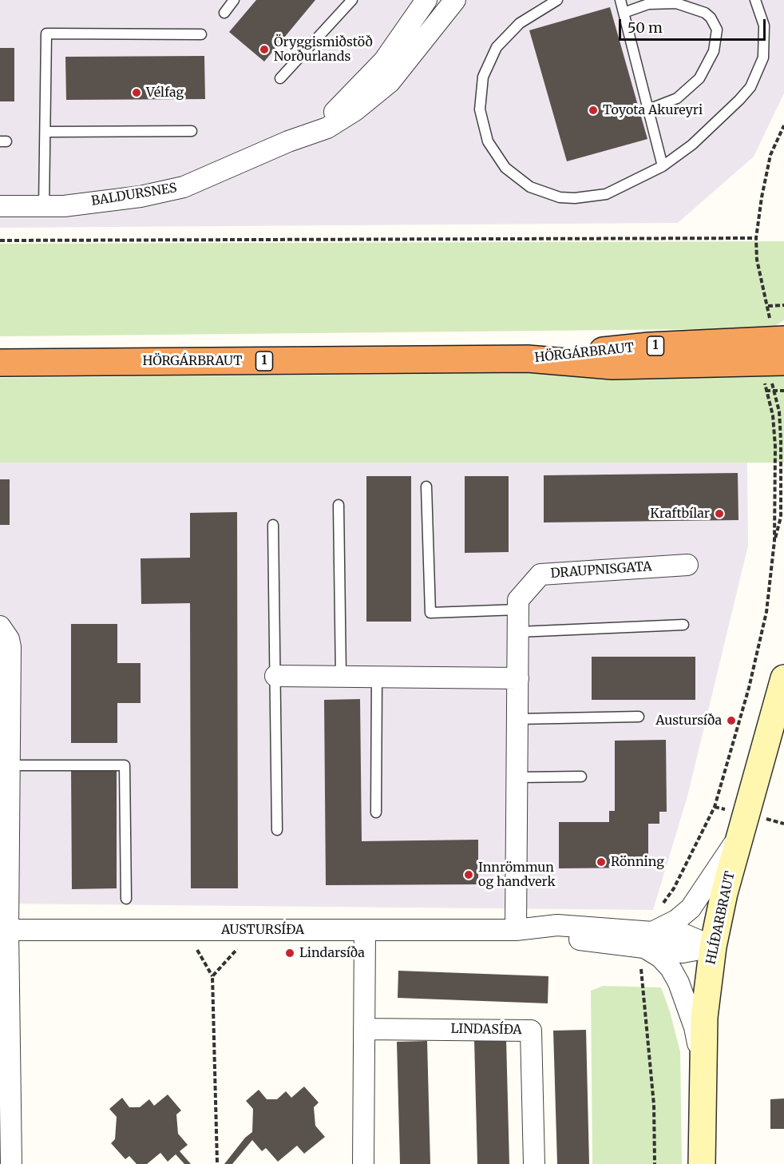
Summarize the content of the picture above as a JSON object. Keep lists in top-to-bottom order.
{
  "streets": {
    "highway": ["1", "HÖRGÁRBRAUT"],
    "main road": ["HLÍÐARBRAUT"],
    "street": [
      "BALDURSNES",
      "DRAUPNISGATA",
      "AUSTURSÍÐA",
      "LINDASÍÐA"
    ]
  },
  "crossings": [
    ["DRAUPNISGATA", "AUSTURSÍÐA"],
    ["HLÍÐARBRAUT", "AUSTURSÍÐA"]
  ],
  "places": [
    "Öryggismiðstöð Norðurlands",
    "Vélfag",
    "Toyota Akureyri",
    "Kraftbílar",
    "Austursíða",
    "Rönning",
    "Innrömmun og handverk",
    "Lindarsíða"
  ],
  "scale_bar": "50 m"
}
